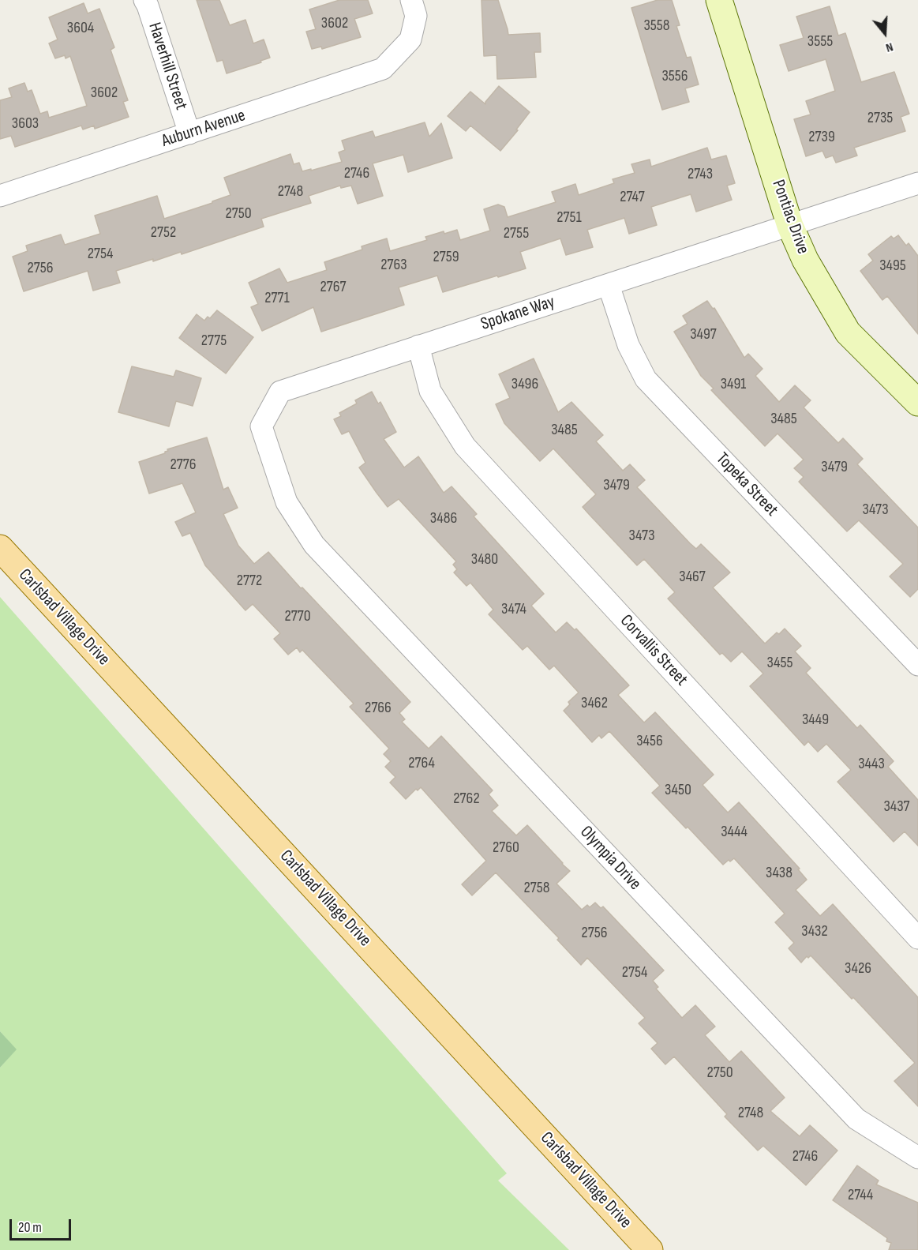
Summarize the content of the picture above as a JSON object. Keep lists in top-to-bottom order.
{
  "streets": {
    "main road": ["Pontiac Drive", "Carlsbad Village Drive"],
    "street": [
      "Haverhill Street",
      "Auburn Avenue",
      "Spokane Way",
      "Topeka Street",
      "Corvallis Street",
      "Olympia Drive"
    ]
  },
  "crossings": [
    ["Haverhill Street", "Auburn Avenue"],
    ["Pontiac Drive", "Spokane Way"],
    ["Spokane Way", "Topeka Street"],
    ["Spokane Way", "Corvallis Street"],
    ["Spokane Way", "Olympia Drive"]
  ],
  "house_numbers": [
    "3602",
    "3558",
    "3604",
    "3555",
    "3556",
    "3602",
    "2735",
    "3603",
    "2739",
    "2746",
    "2743",
    "2748",
    "2747",
    "2750",
    "2751",
    "2752",
    "2755",
    "2754",
    "2759",
    "2763",
    "3495",
    "2756",
    "2767",
    "2771",
    "3497",
    "2775",
    "3496",
    "3491",
    "3485",
    "3485",
    "2776",
    "3479",
    "3479",
    "3473",
    "3486",
    "3473",
    "3480",
    "3467",
    "2772",
    "3474",
    "2770",
    "3455",
    "3462",
    "2766",
    "3449",
    "3456",
    "2764",
    "3443",
    "3450",
    "2762",
    "3437",
    "3444",
    "2760",
    "3438",
    "2758",
    "3432",
    "2756",
    "3426",
    "2754",
    "2750",
    "2748",
    "2746",
    "2744"
  ],
  "scale_bar": "20 m",
  "north": "bottom"
}
